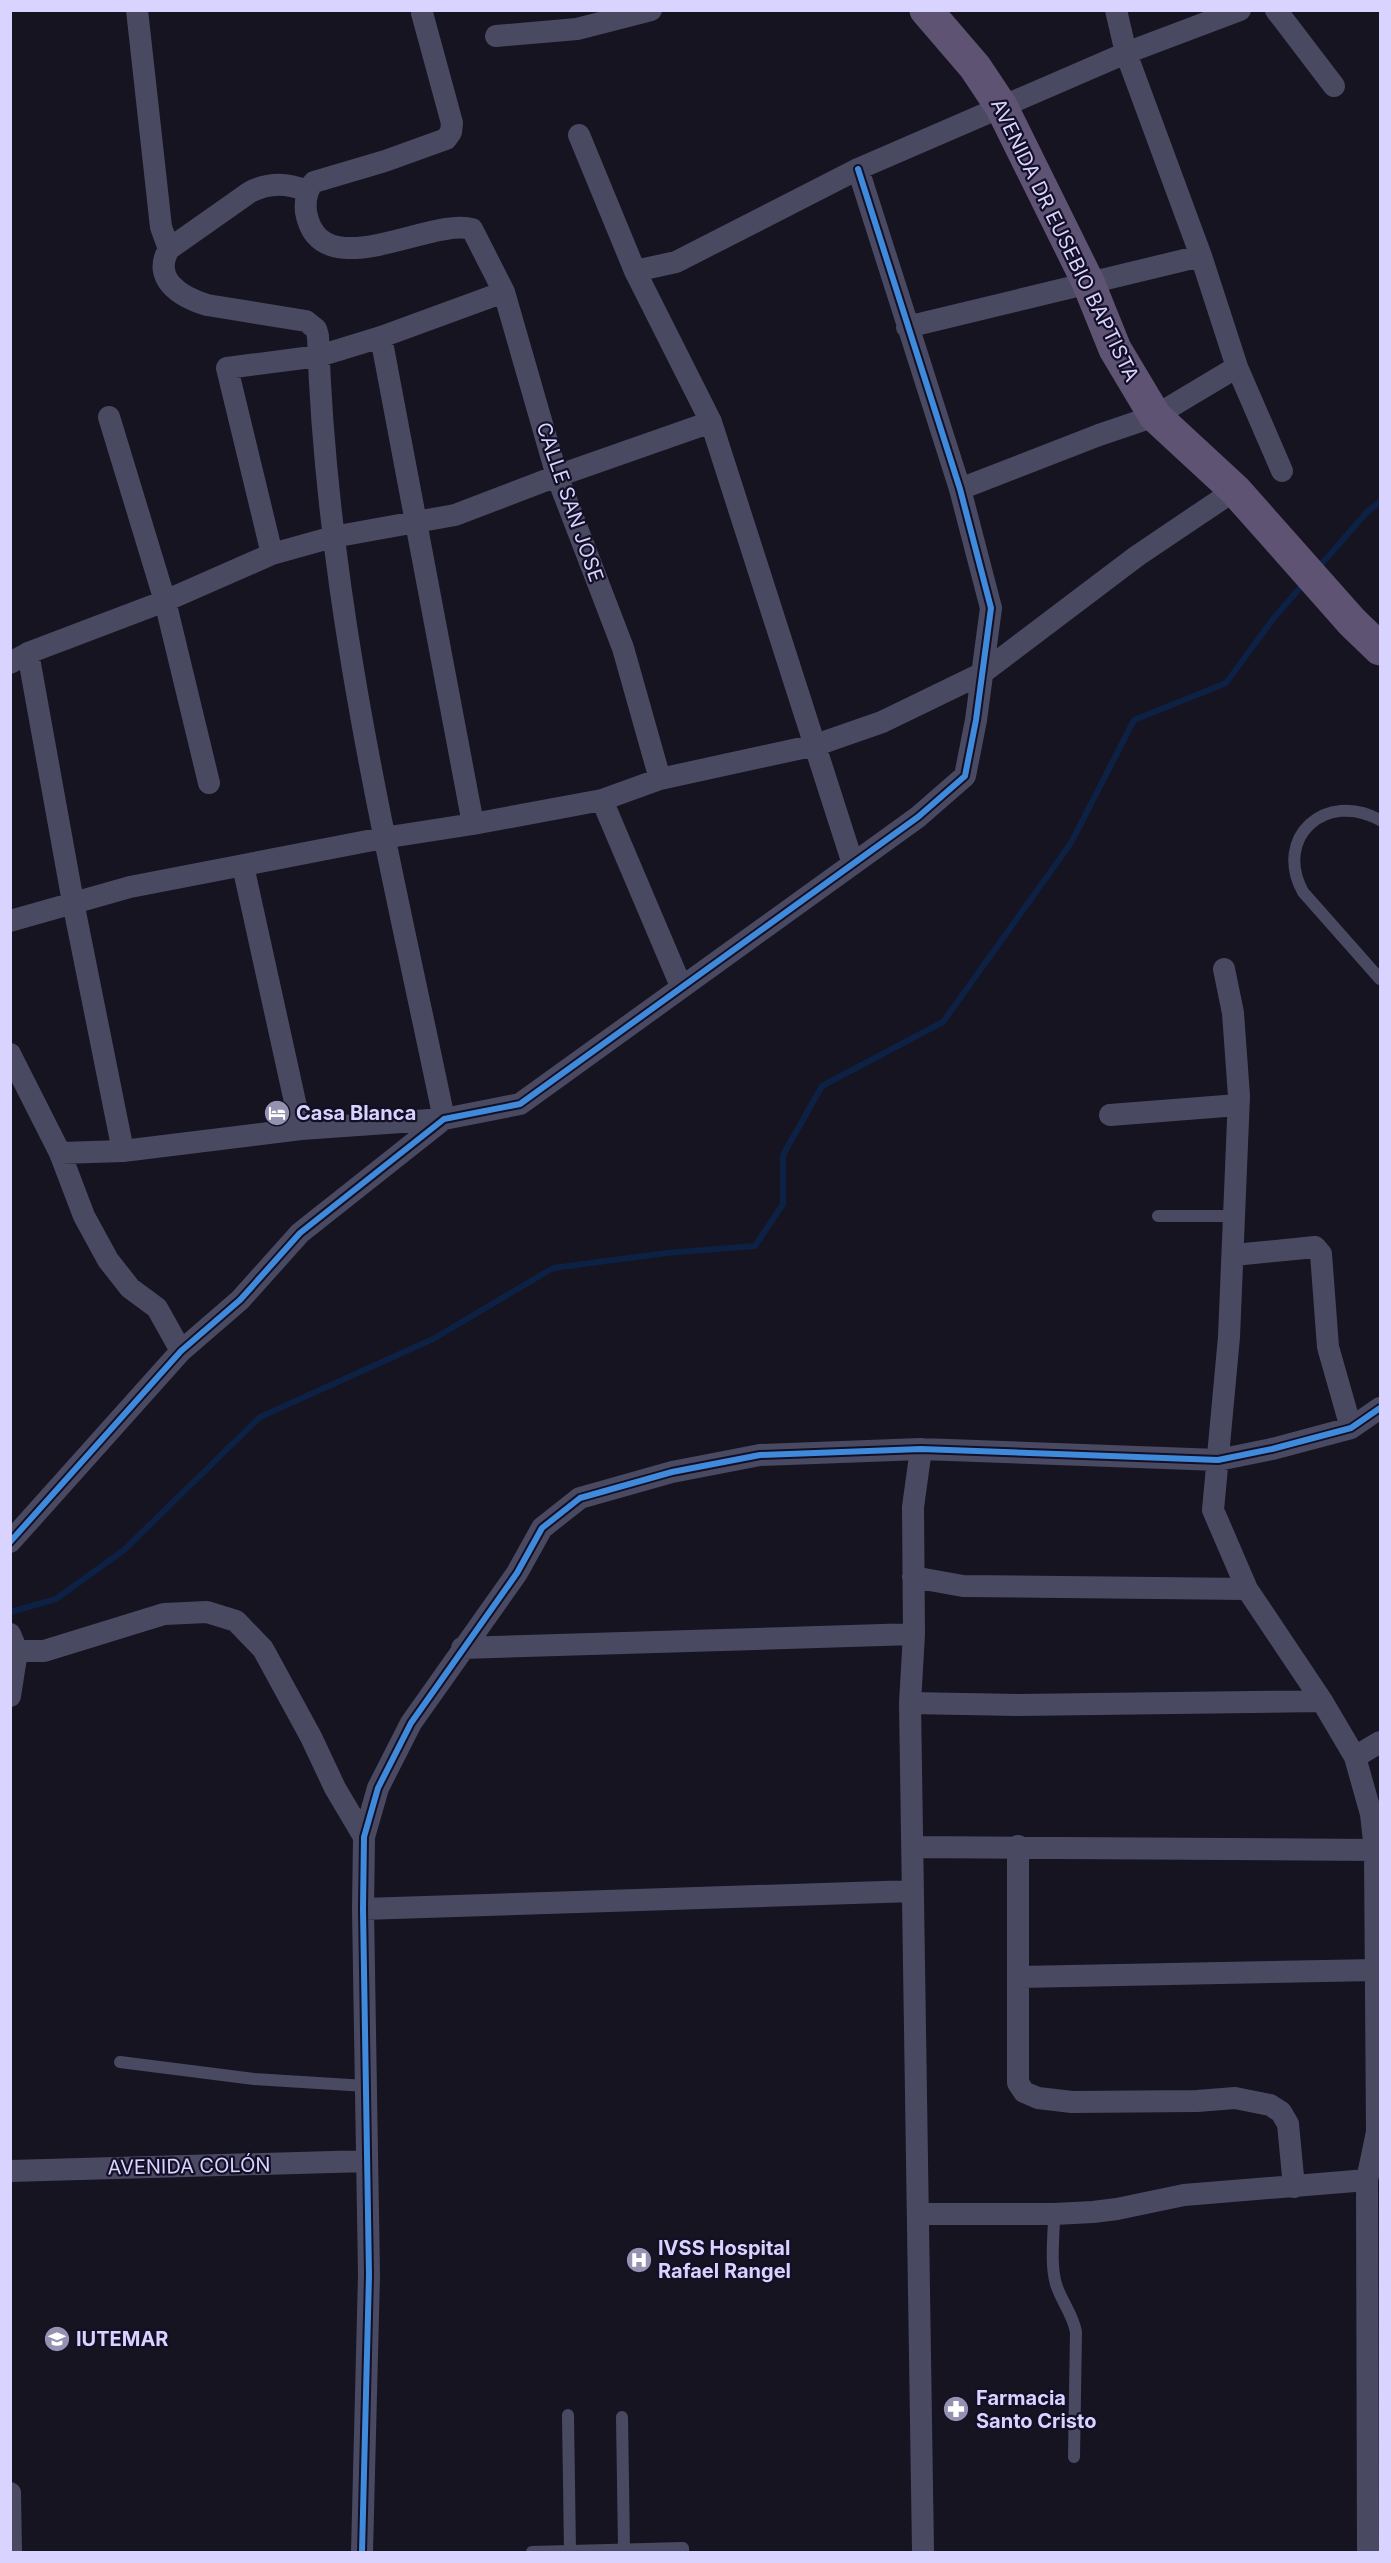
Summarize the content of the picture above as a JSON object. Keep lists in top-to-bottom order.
{
  "streets": {
    "main road": ["AVENIDA DR EUSEBIO BAPTISTA"],
    "street": ["CALLE SAN JOSE", "AVENIDA COLÓN"]
  },
  "places": {
    "hotel": ["Casa Blanca"],
    "hospital": ["IVSS Hospital Rafael Rangel"],
    "school or university": ["IUTEMAR"],
    "pharmacy": ["Farmacia Santo Cristo"]
  }
}
